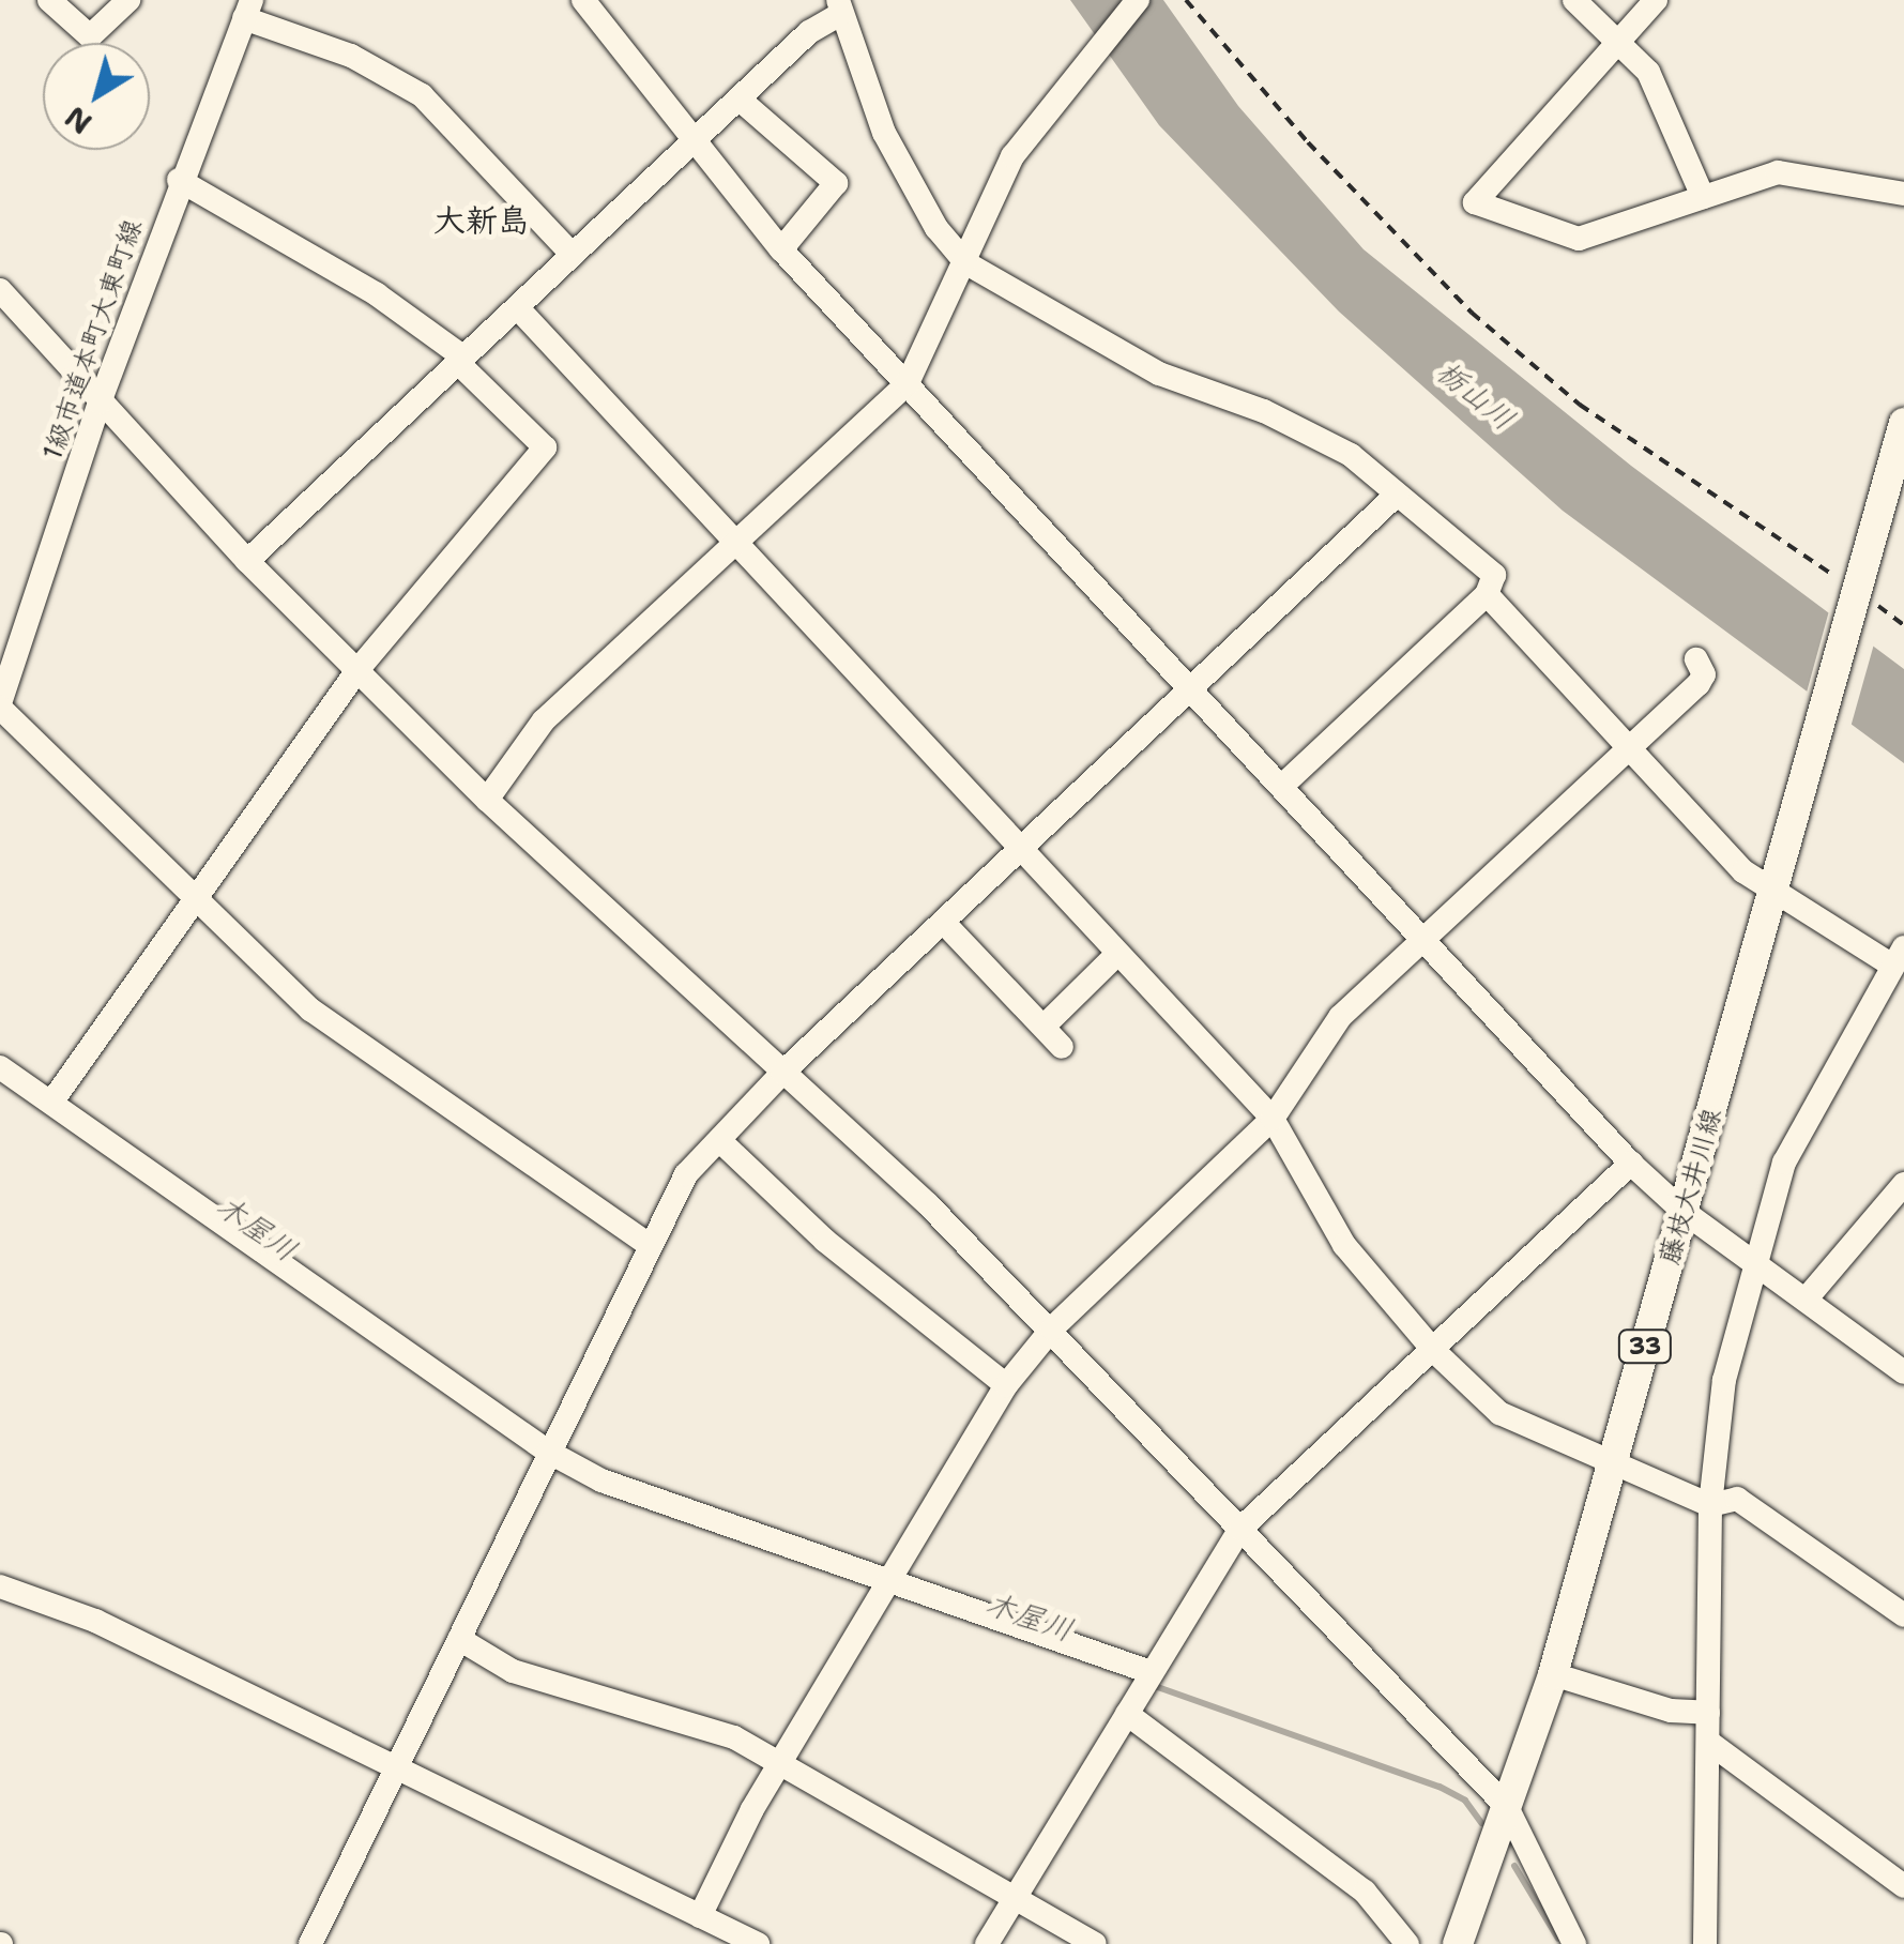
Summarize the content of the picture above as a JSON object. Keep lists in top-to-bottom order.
{
  "streets": {
    "main road": ["藤枝大井川線", "33"],
    "street": ["1級市道本町大東町線"]
  },
  "districts": ["大新島"],
  "water": ["栃山川", "木屋川"],
  "north": "bottom left"
}
